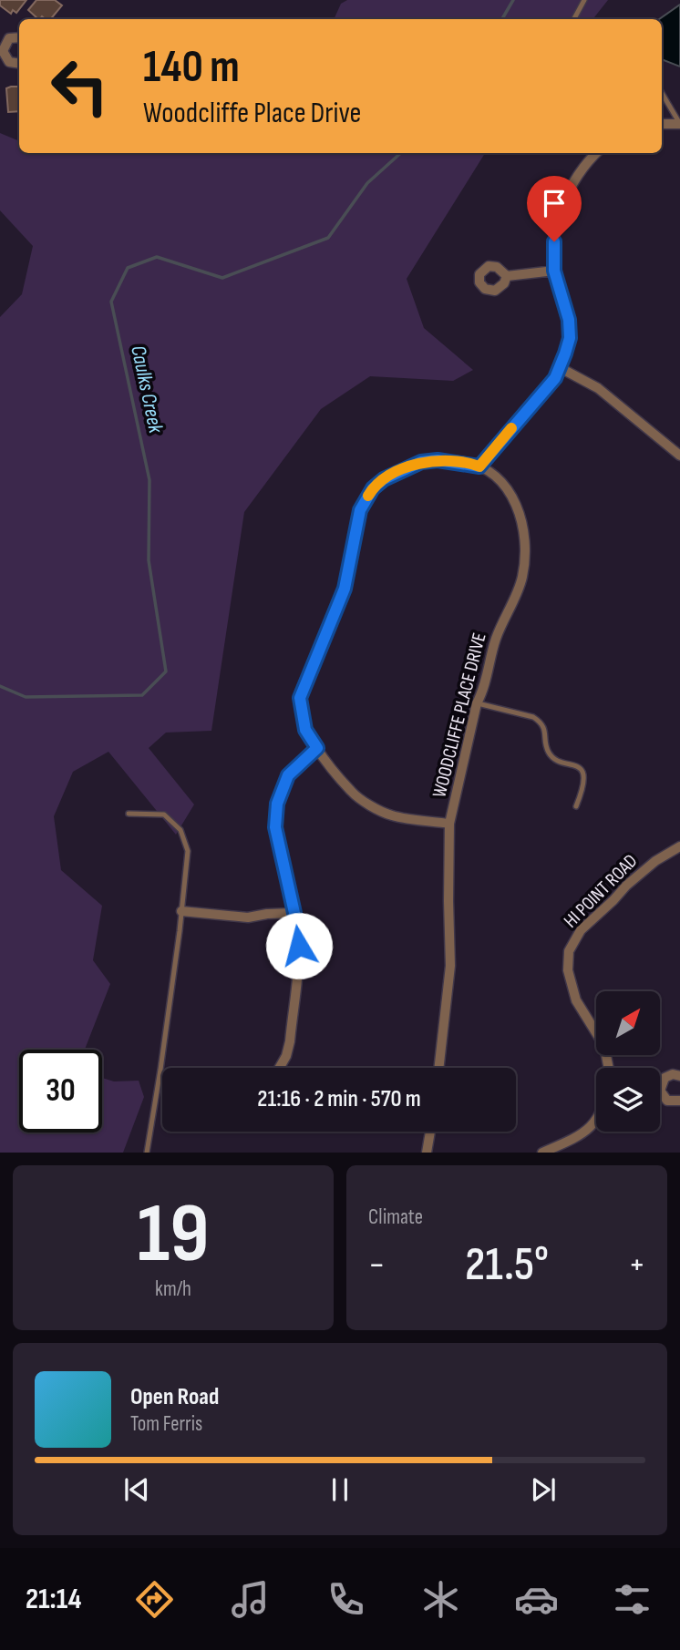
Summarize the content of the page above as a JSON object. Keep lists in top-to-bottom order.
{
  "streets": {
    "street": ["WOODCLIFFE PLACE DRIVE", "HI POINT ROAD"]
  },
  "water": ["Caulks Creek"],
  "north": "top right",
  "page": {
    "turn": ["140 m", "Woodcliffe Place Drive"],
    "limit": "30",
    "trip": "21:16 · 2 min · 570 m",
    "tile": [
      ["19", "km/h"],
      "Climate"
    ],
    "heat": ["−", "21.5°", "+"],
    "song": ["Open Road", "Tom Ferris"],
    "tabs": "21:14"
  }
}
